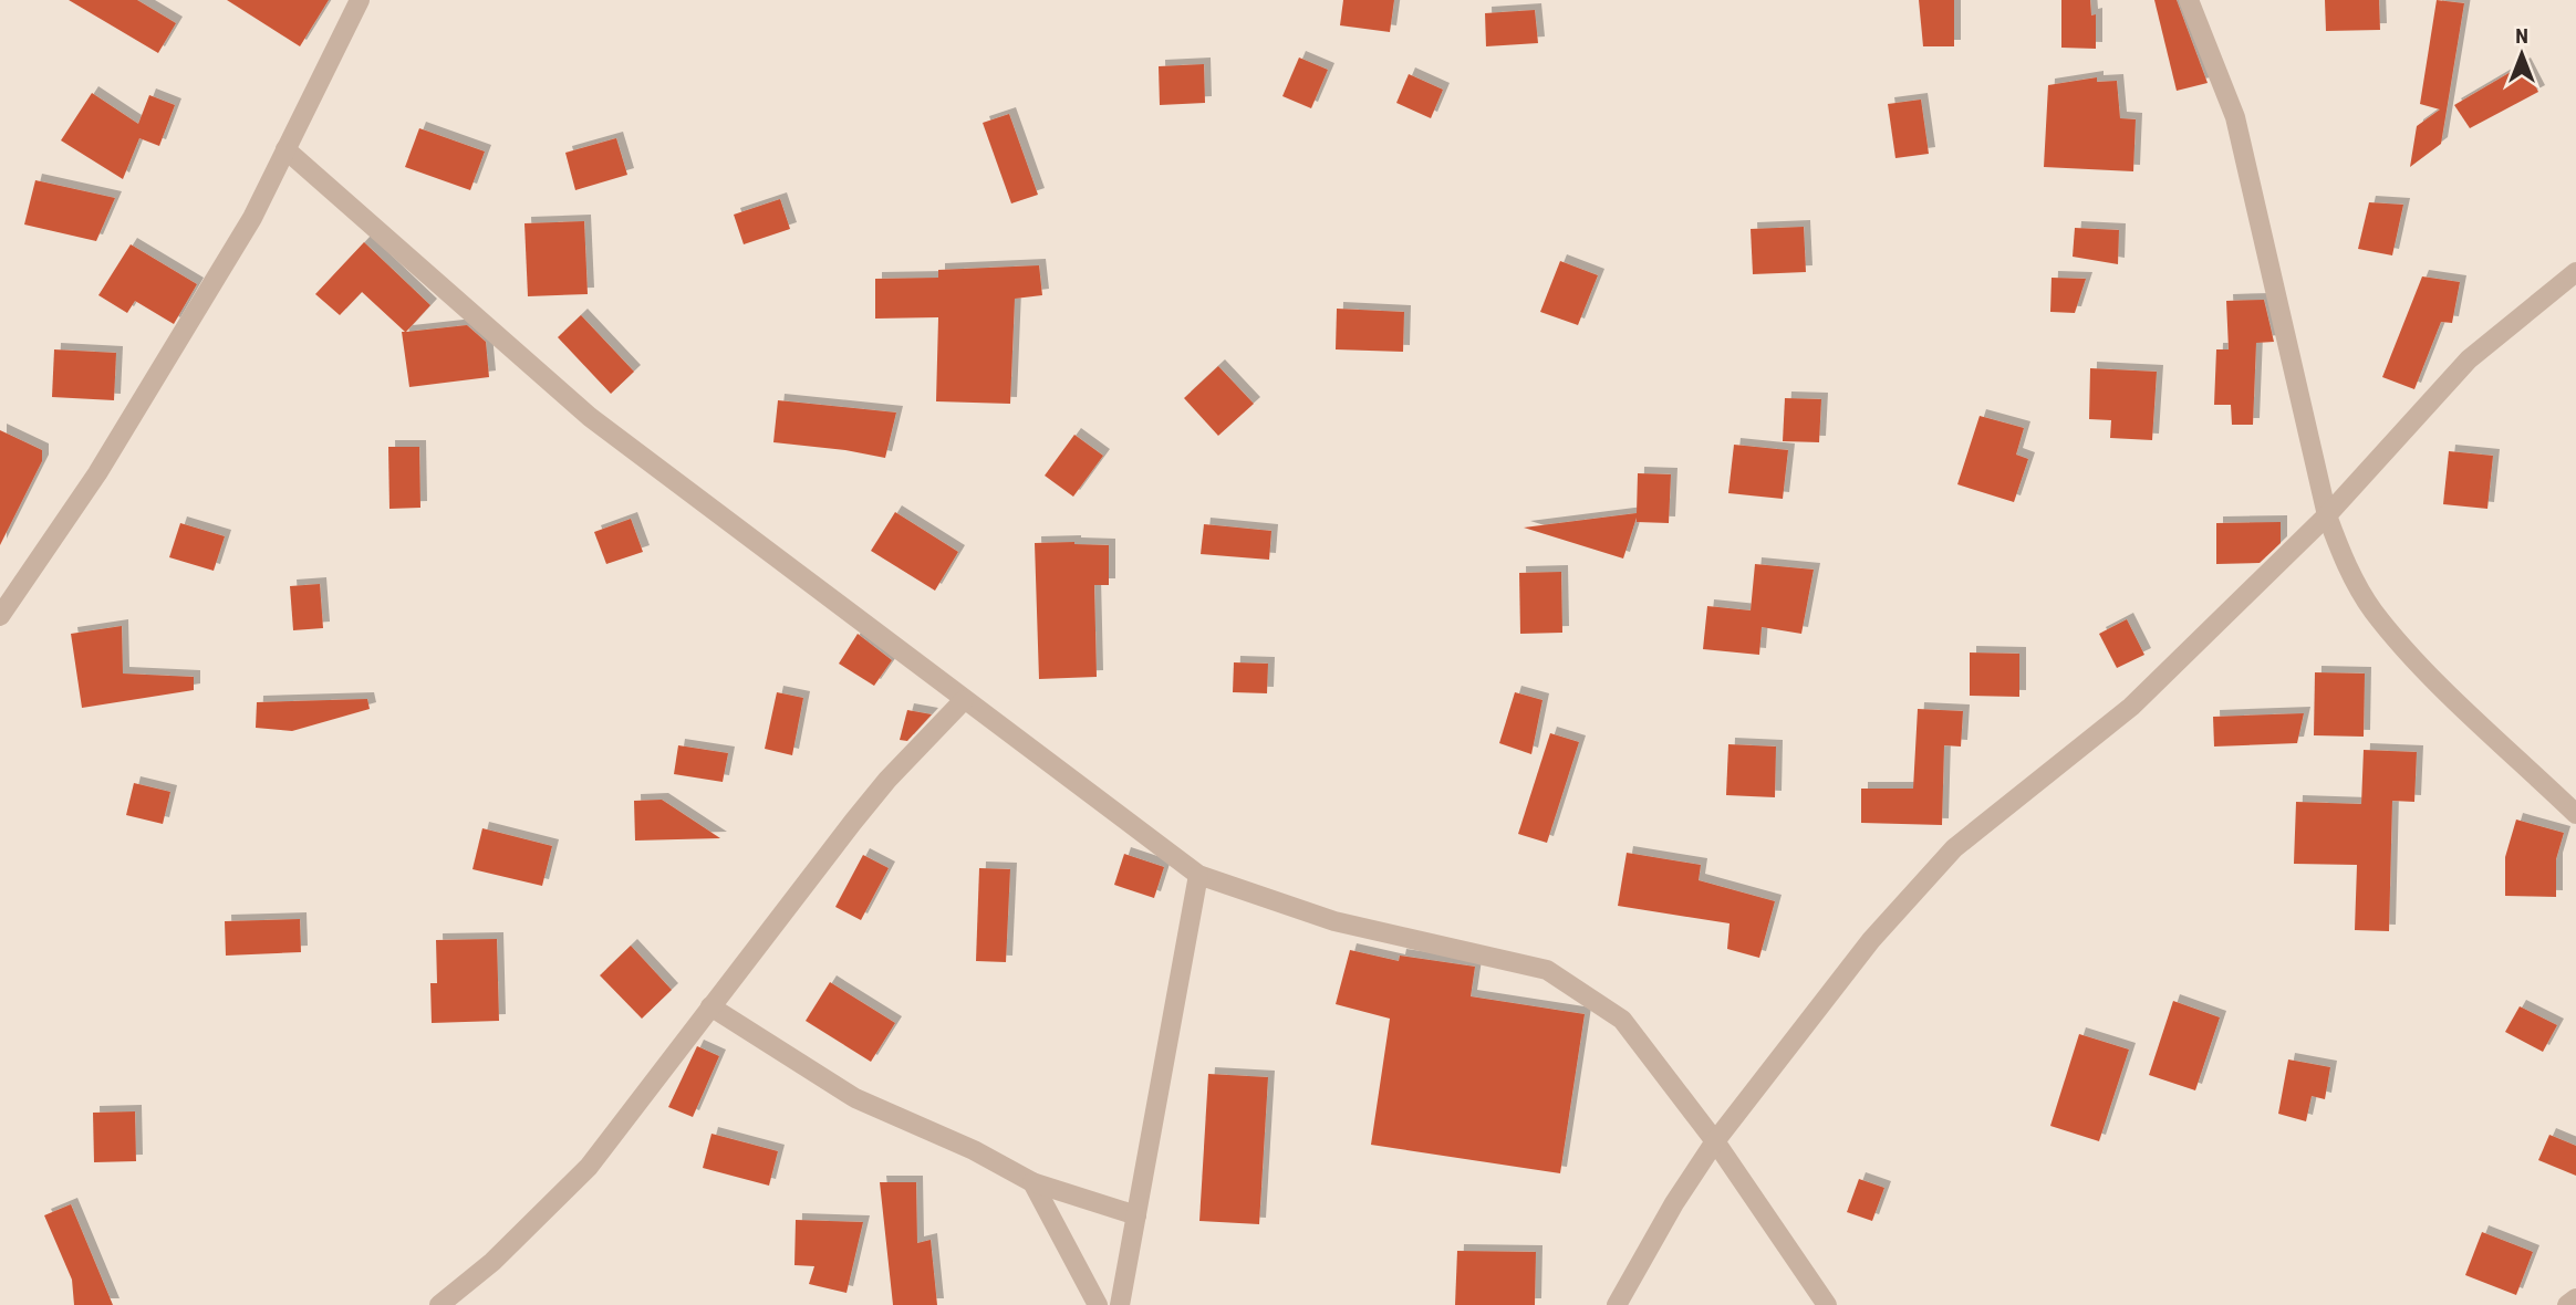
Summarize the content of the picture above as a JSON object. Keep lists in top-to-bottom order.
{
  "north": "top"
}
